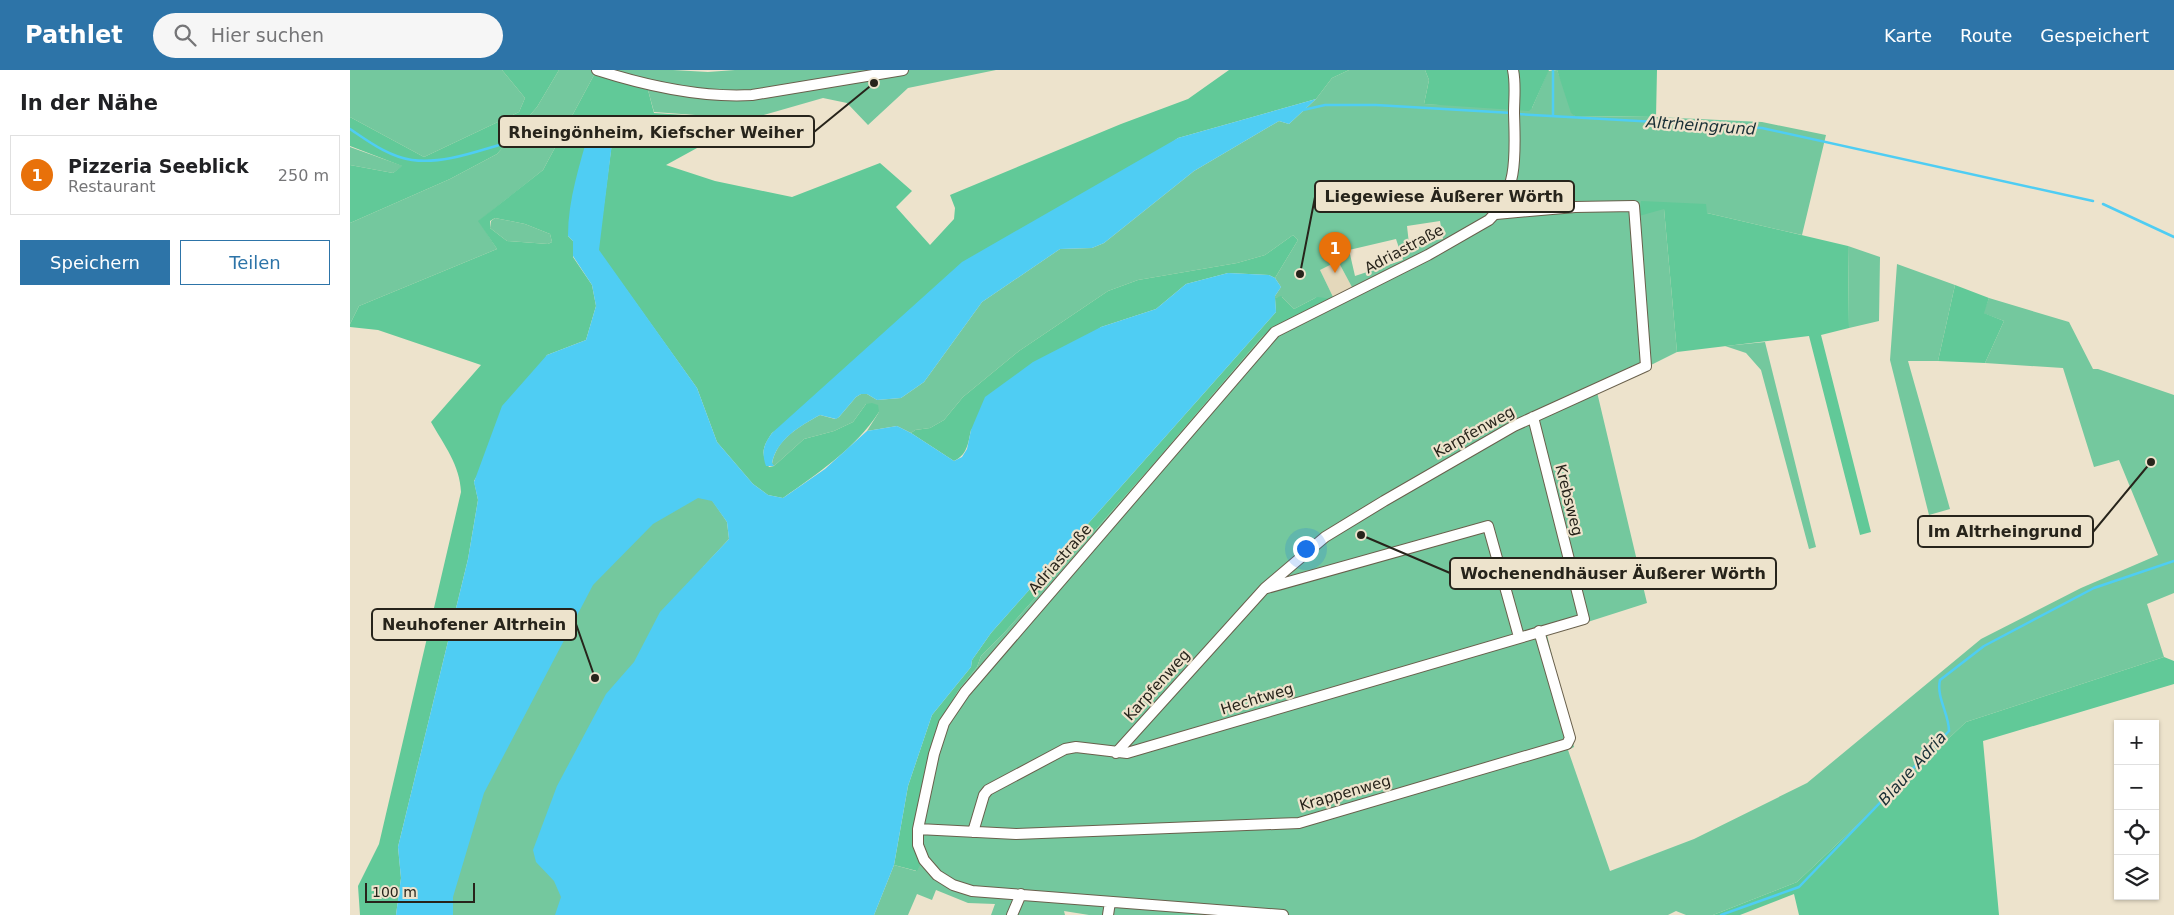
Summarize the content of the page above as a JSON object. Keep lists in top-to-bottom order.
{
  "streets": {
    "street": [
      "Adriastraße",
      "Karpfenweg",
      "Krebsweg",
      "Hechtweg",
      "Krappenweg"
    ]
  },
  "crossings": [
    ["Adriastraße", "Karpfenweg"],
    ["Adriastraße", "Krappenweg"],
    ["Karpfenweg", "Krebsweg"],
    ["Karpfenweg", "Hechtweg"],
    ["Krebsweg", "Hechtweg"],
    ["Hechtweg", "Krappenweg"]
  ],
  "water": ["Altrheingrund", "Blaue Adria"],
  "places": [
    "Rheingönheim, Kiefscher Weiher",
    "Liegewiese Äußerer Wörth",
    "Im Altrheingrund",
    "Wochenendhäuser Äußerer Wörth",
    "Neuhofener Altrhein"
  ],
  "scale_bar": "100 m",
  "page": {
    "header": "Pathlet",
    "search": "Hier suchen",
    "nav": ["Karte", "Route", "Gespeichert"],
    "heading": "In der Nähe",
    "list": [
      {
        "mark": "1",
        "name": "Pizzeria Seeblick",
        "note": "Restaurant",
        "value": "250 m"
      }
    ],
    "buttons": ["Speichern", "Teilen"],
    "pins": "1",
    "map_buttons": ["+", "−"],
    "scale": "100 m"
  }
}
